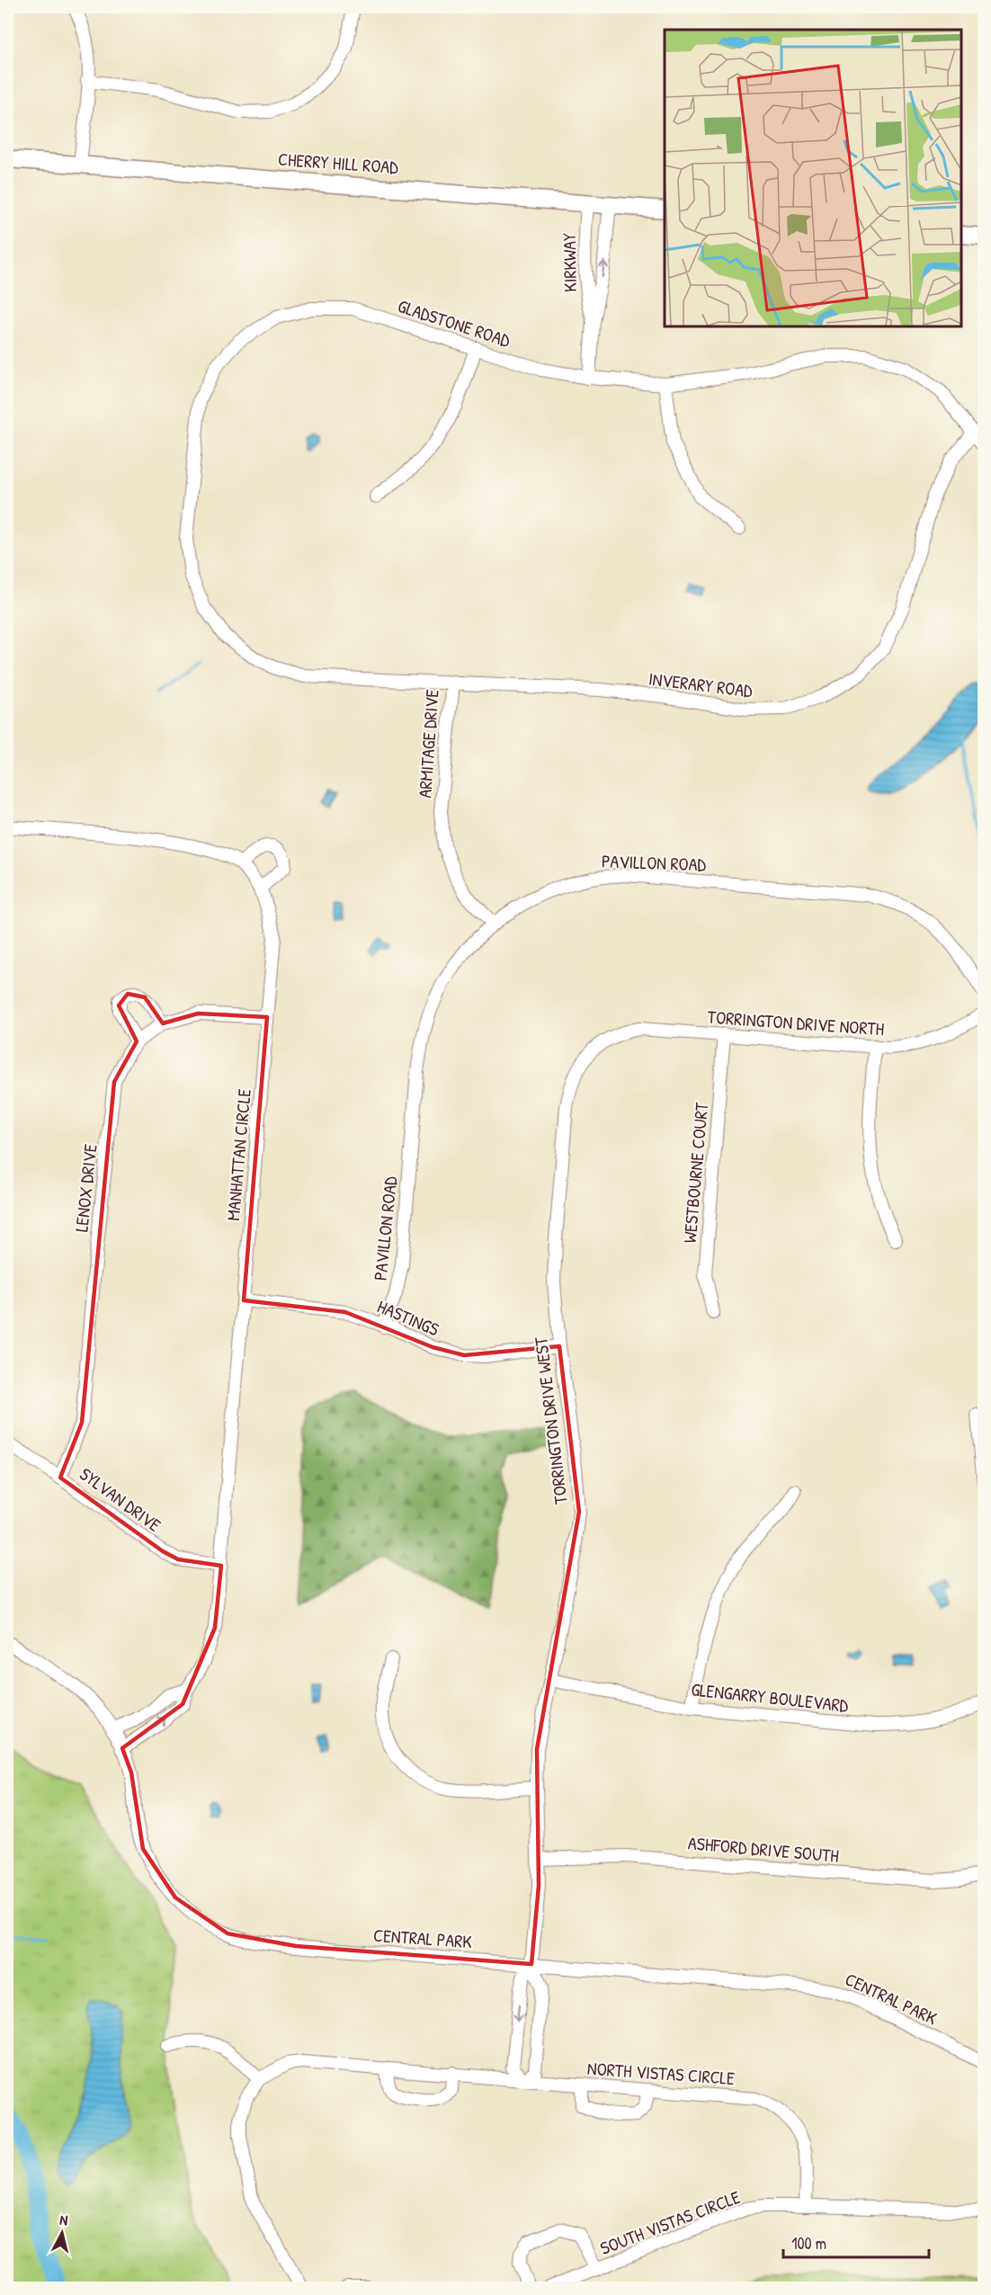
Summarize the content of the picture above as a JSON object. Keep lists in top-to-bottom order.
{
  "streets": {
    "main road": ["CHERRY HILL ROAD"],
    "street": [
      "KIRKWAY",
      "GLADSTONE ROAD",
      "INVERARY ROAD",
      "ARMITAGE DRIVE",
      "PAVILLON ROAD",
      "TORRINGTON DRIVE NORTH",
      "MANHATTAN CIRCLE",
      "WESTBOURNE COURT",
      "LENOX DRIVE",
      "HASTINGS",
      "TORRINGTON DRIVE WEST",
      "SYLVAN DRIVE",
      "GLENGARRY BOULEVARD",
      "ASHFORD DRIVE SOUTH",
      "CENTRAL PARK",
      "NORTH VISTAS CIRCLE",
      "SOUTH VISTAS CIRCLE"
    ]
  },
  "crossings": [
    ["CHERRY HILL ROAD", "KIRKWAY"],
    ["KIRKWAY", "GLADSTONE ROAD"],
    ["GLADSTONE ROAD", "INVERARY ROAD"],
    ["GLADSTONE ROAD", "ARMITAGE DRIVE"],
    ["INVERARY ROAD", "ARMITAGE DRIVE"],
    ["ARMITAGE DRIVE", "PAVILLON ROAD"],
    ["PAVILLON ROAD", "HASTINGS"],
    ["TORRINGTON DRIVE NORTH", "WESTBOURNE COURT"],
    ["TORRINGTON DRIVE NORTH", "TORRINGTON DRIVE WEST"],
    ["MANHATTAN CIRCLE", "LENOX DRIVE"],
    ["MANHATTAN CIRCLE", "HASTINGS"],
    ["MANHATTAN CIRCLE", "SYLVAN DRIVE"],
    ["MANHATTAN CIRCLE", "CENTRAL PARK"],
    ["LENOX DRIVE", "SYLVAN DRIVE"],
    ["HASTINGS", "TORRINGTON DRIVE WEST"],
    ["TORRINGTON DRIVE WEST", "GLENGARRY BOULEVARD"],
    ["TORRINGTON DRIVE WEST", "ASHFORD DRIVE SOUTH"],
    ["TORRINGTON DRIVE WEST", "CENTRAL PARK"],
    ["NORTH VISTAS CIRCLE", "SOUTH VISTAS CIRCLE"]
  ],
  "scale_bar": "100 m",
  "north": "top"
}
